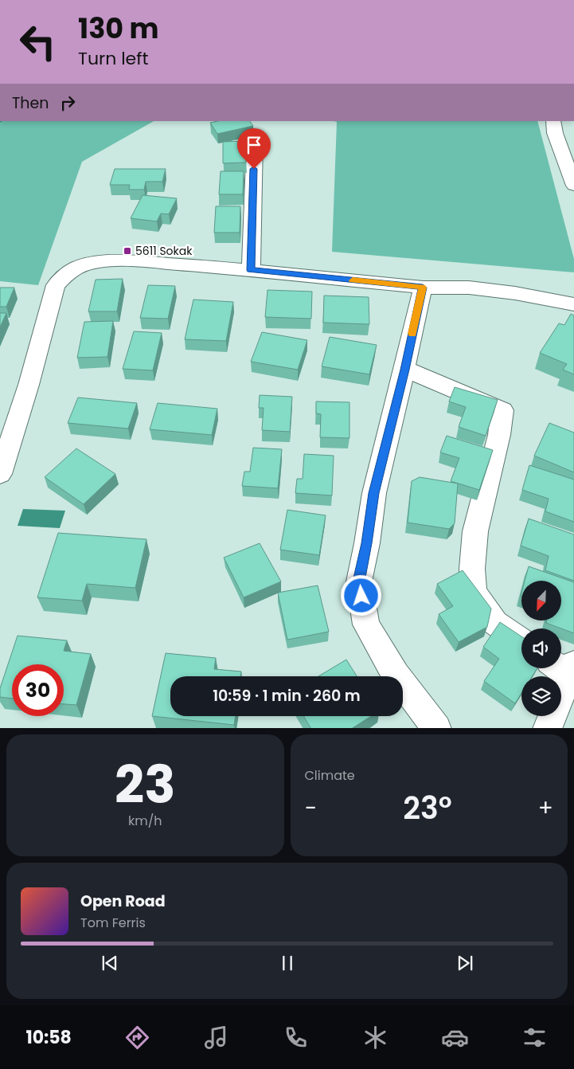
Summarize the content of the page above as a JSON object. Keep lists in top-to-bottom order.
{
  "places": {
    "transit": ["5611 Sokak"]
  },
  "north": "bottom left",
  "page": {
    "turn": ["130 m", "Turn left"],
    "then": "Then",
    "limit": "30",
    "trip": "10:59 · 1 min · 260 m",
    "tile": [
      ["23", "km/h"],
      "Climate"
    ],
    "heat": ["−", "23°", "+"],
    "song": ["Open Road", "Tom Ferris"],
    "tabs": "10:58"
  }
}
